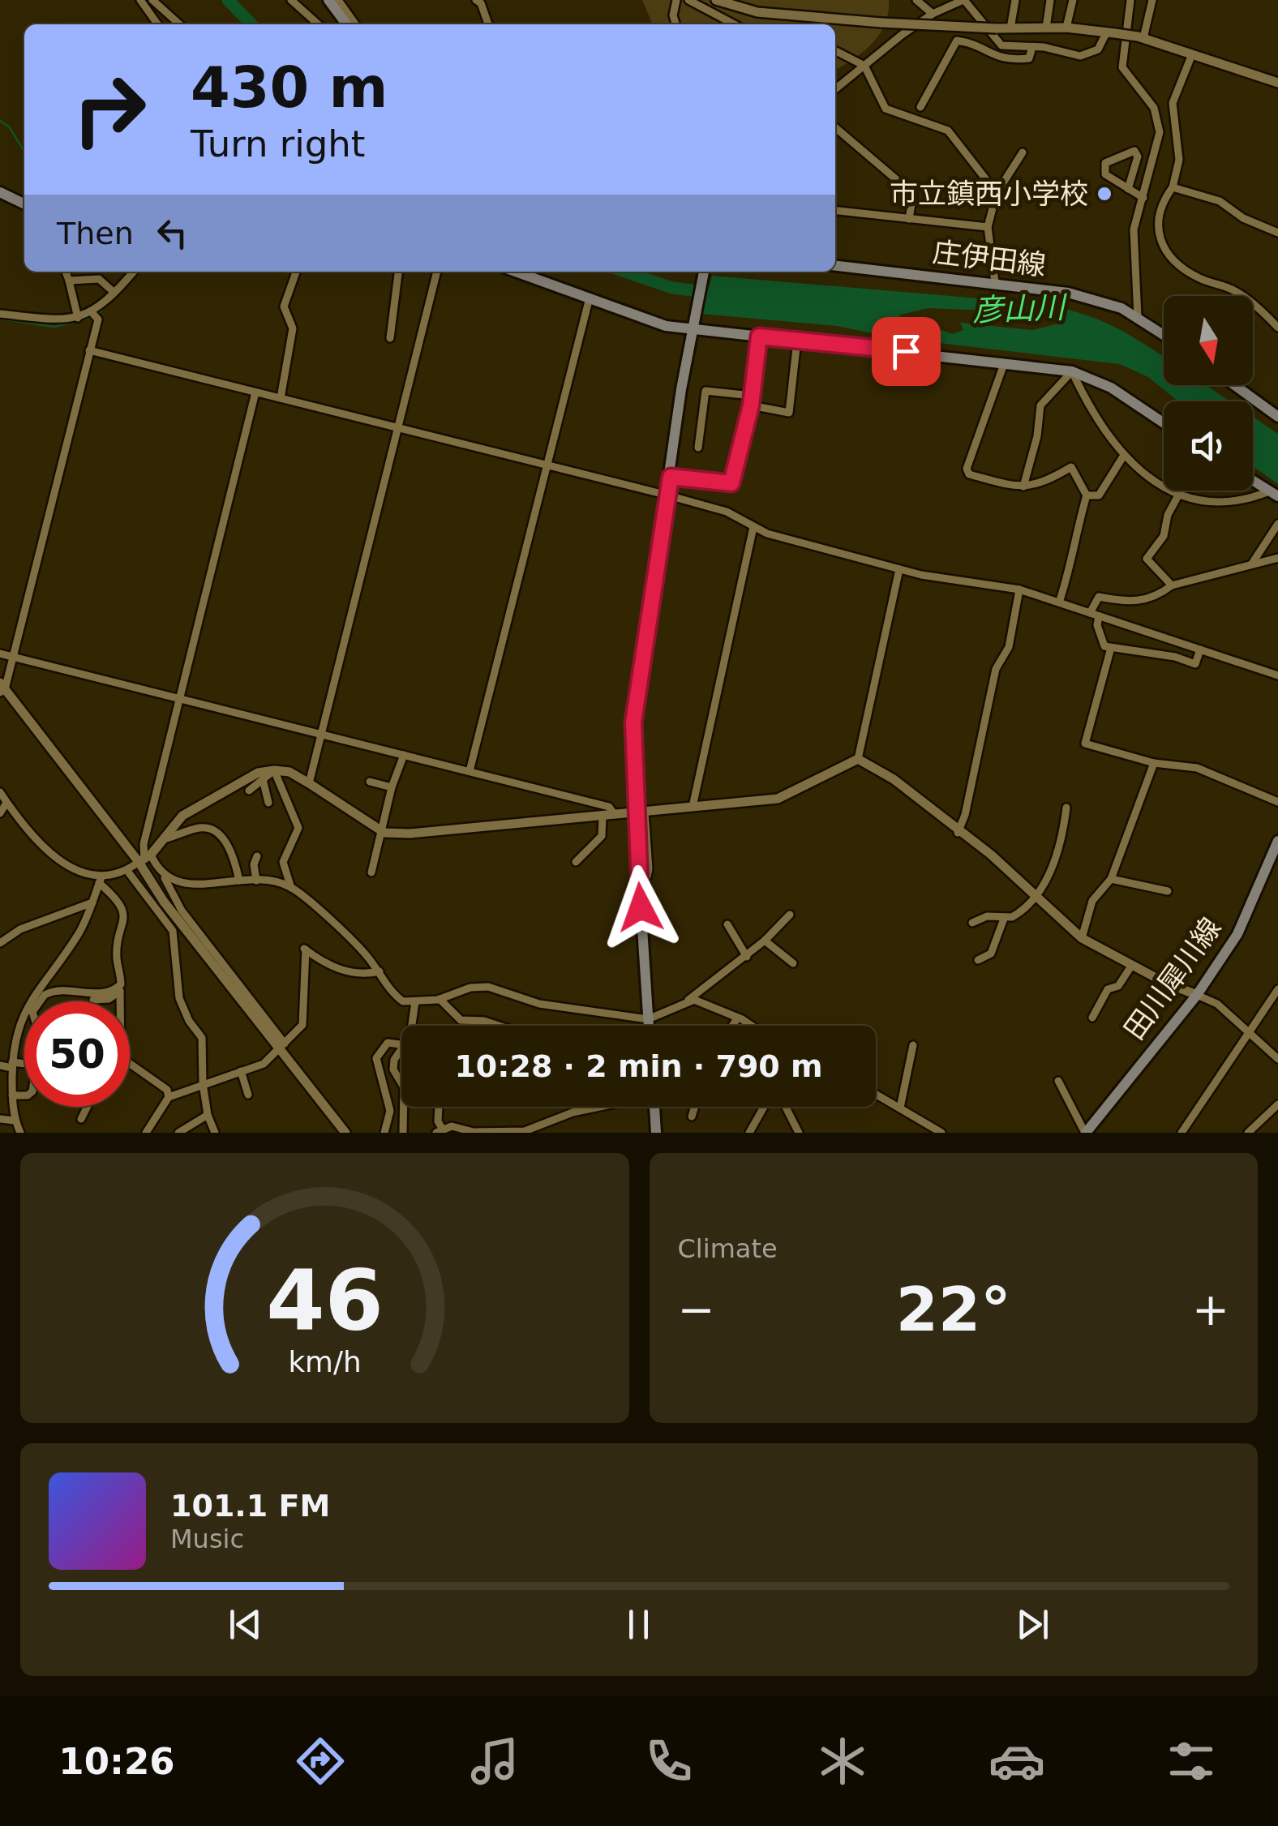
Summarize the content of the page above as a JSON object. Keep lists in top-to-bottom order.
{
  "streets": {
    "main road": ["庄伊田線", "田川犀川線"]
  },
  "water": ["彦山川"],
  "places": ["市立鎮西小学校"],
  "north": "bottom",
  "page": {
    "turn": ["430 m", "Turn right"],
    "then": "Then",
    "limit": "50",
    "trip": "10:28 · 2 min · 790 m",
    "tile": "Climate",
    "heat": ["−", "22°", "+"],
    "song": ["101.1 FM", "Music"],
    "tabs": "10:26",
    "gauge": ["46", "km/h"]
  }
}
